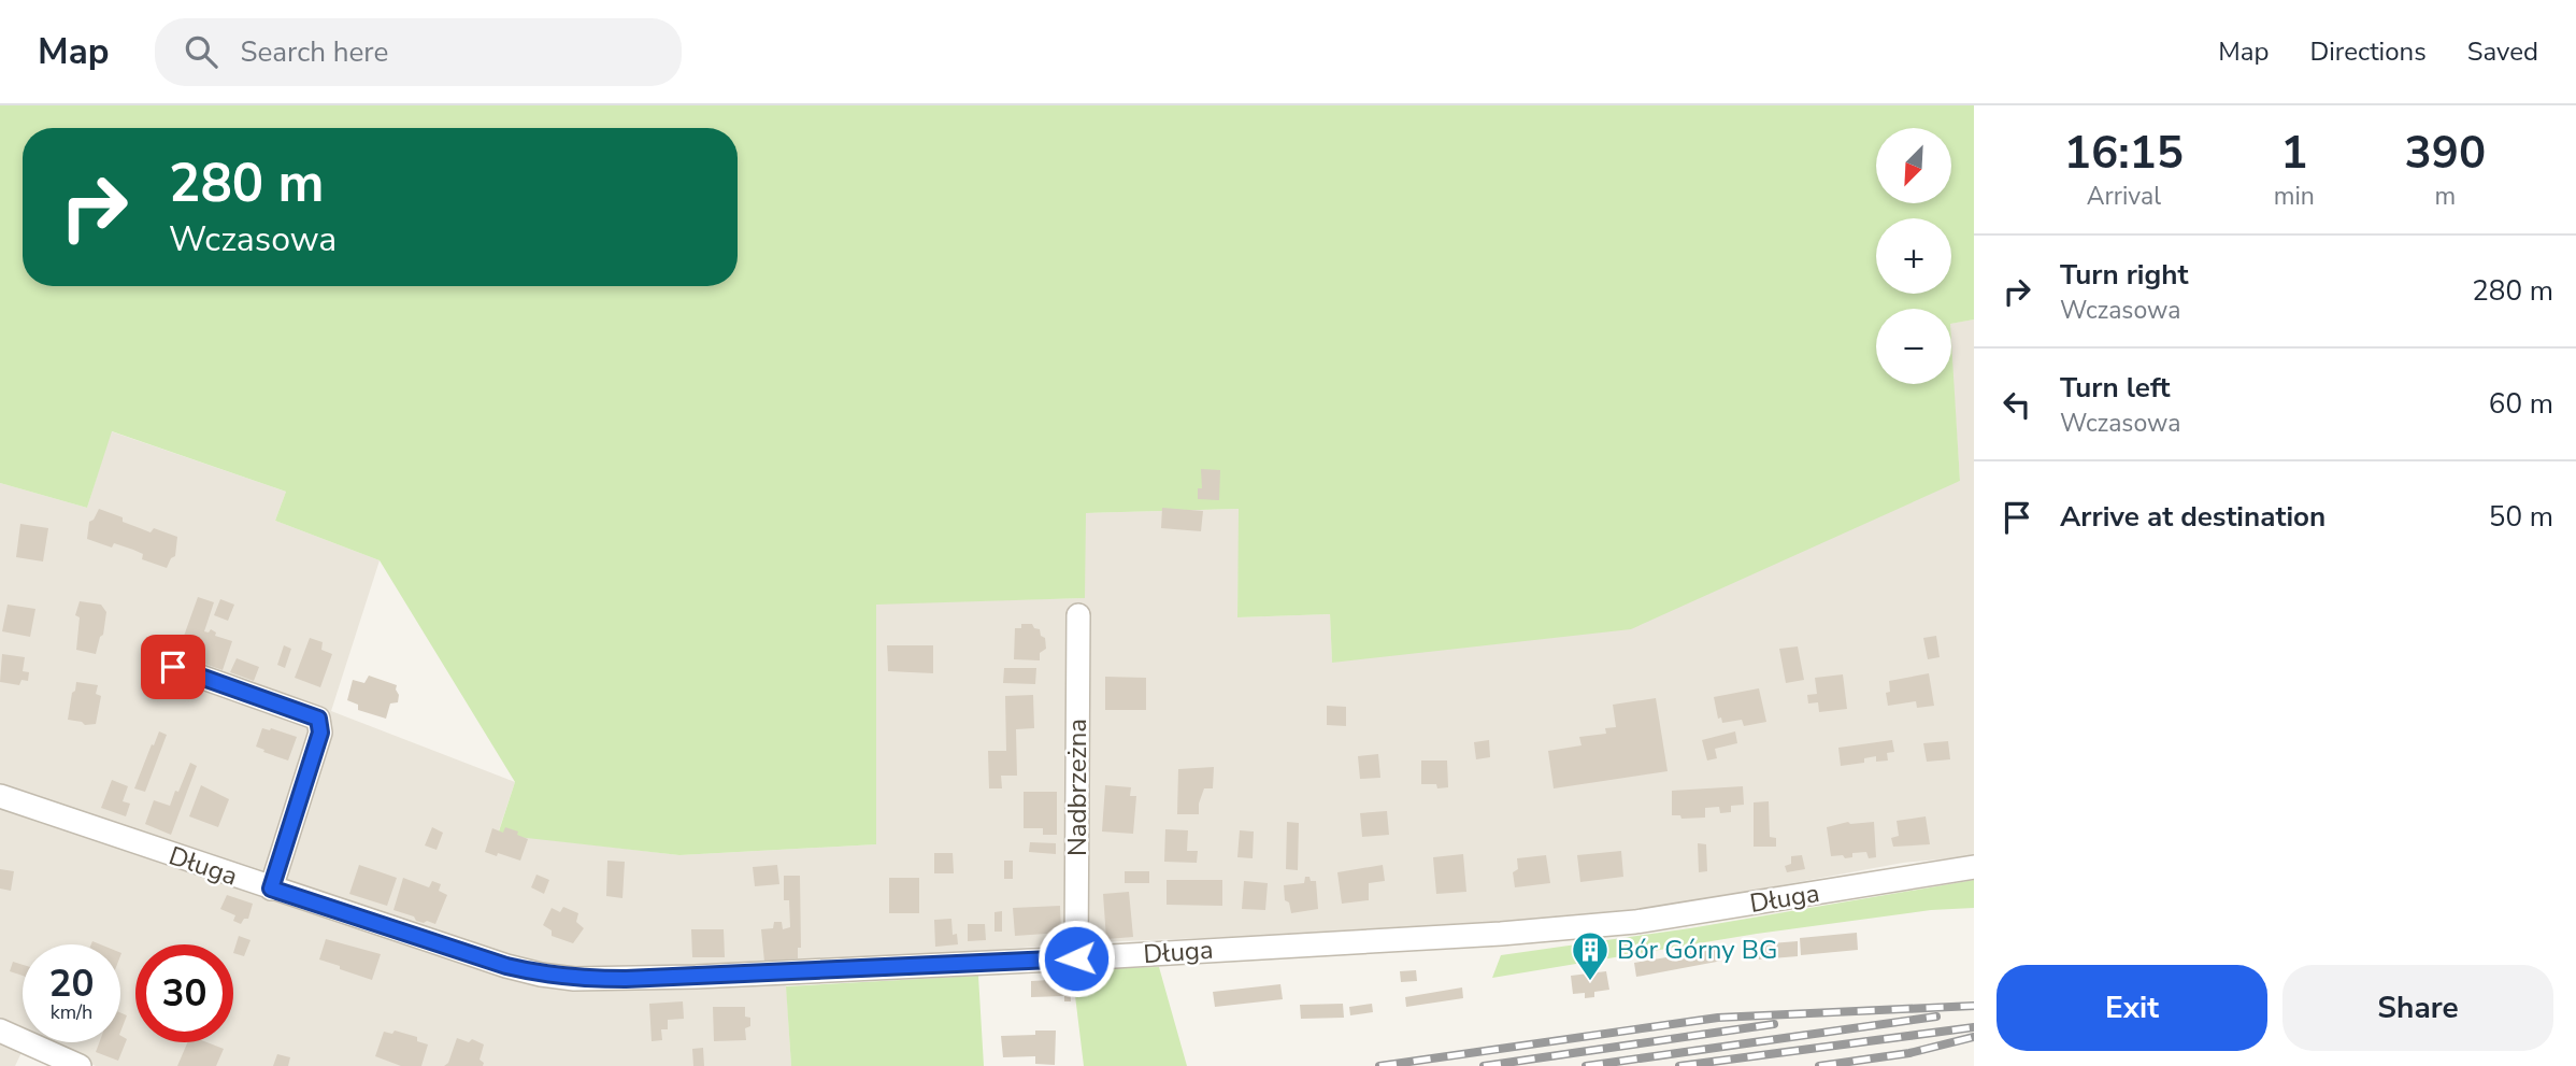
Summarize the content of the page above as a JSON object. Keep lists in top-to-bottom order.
{
  "streets": {
    "street": ["Nadbrzeżna", "Długa"]
  },
  "crossings": [
    ["Nadbrzeżna", "Długa"]
  ],
  "places": {
    "building": ["Bór Górny BG"]
  },
  "north": "bottom left",
  "page": {
    "header": "Map",
    "search": "Search here",
    "nav": ["Map", "Directions", "Saved"],
    "eta": [
      "16:15",
      "Arrival",
      "1",
      "min",
      "390",
      "m"
    ],
    "map_buttons": ["+", "−"],
    "turn": ["280 m", "Wczasowa"],
    "list": [
      {
        "name": "Turn right",
        "note": "Wczasowa",
        "value": "280 m"
      },
      {
        "name": "Turn left",
        "note": "Wczasowa",
        "value": "60 m"
      },
      {
        "name": "Arrive at destination",
        "value": "50 m"
      }
    ],
    "speed": "20 km/h",
    "limit": "30",
    "buttons": ["Exit", "Share"]
  }
}
